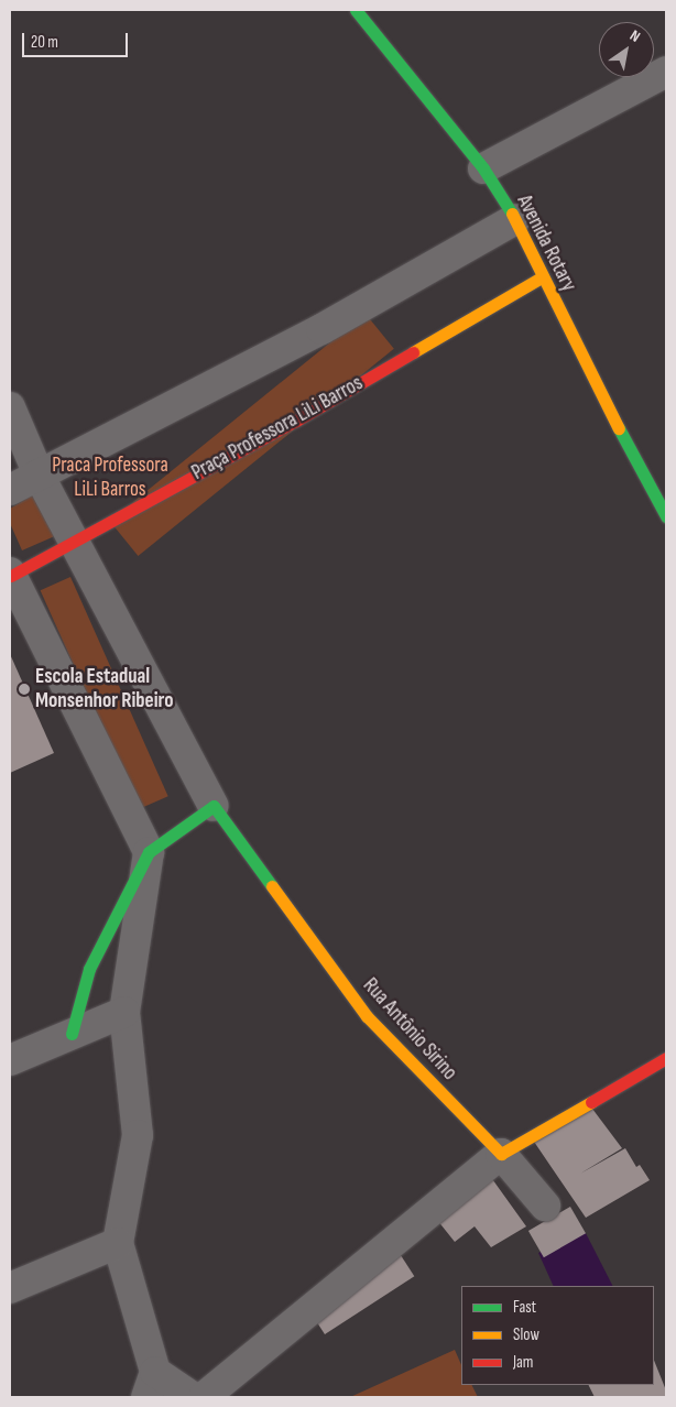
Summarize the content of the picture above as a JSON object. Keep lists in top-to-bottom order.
{
  "streets": {
    "street": ["Avenida Rotary", "Praça Professora LiLi Barros", "Rua Antônio Sirino"]
  },
  "crossings": [
    ["Avenida Rotary", "Praça Professora LiLi Barros"]
  ],
  "parks": ["Praca Professora LiLi Barros"],
  "places": ["Escola Estadual Monsenhor Ribeiro"],
  "legend": ["Fast", "Slow", "Jam"],
  "scale_bar": "20 m",
  "north": "top right"
}
